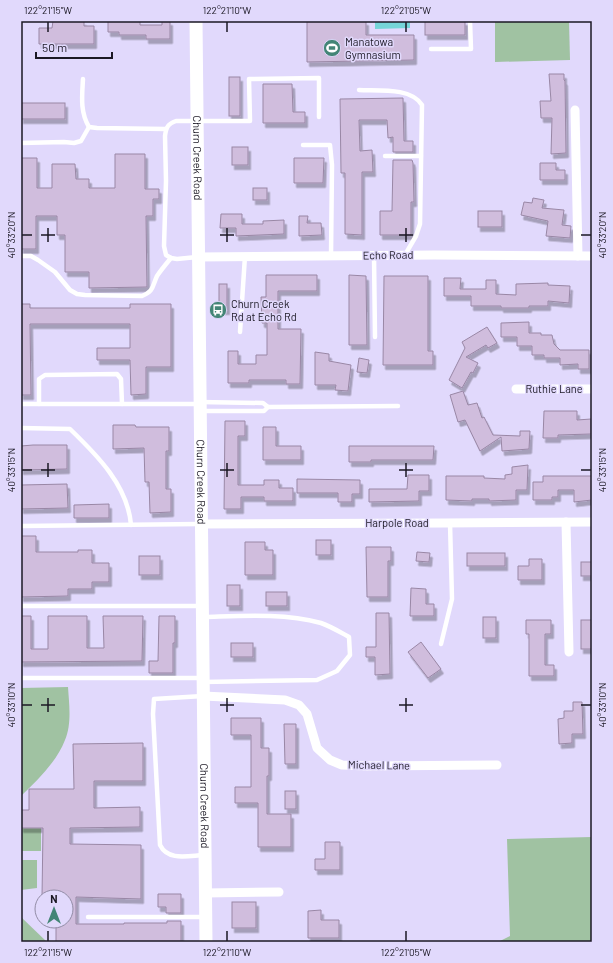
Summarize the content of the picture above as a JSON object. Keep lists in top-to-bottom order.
{
  "streets": {
    "main road": ["Churn Creek Road"],
    "street": [
      "Echo Road",
      "Ruthie Lane",
      "Harpole Road",
      "Michael Lane"
    ]
  },
  "crossings": [
    ["Churn Creek Road", "Echo Road"],
    ["Churn Creek Road", "Harpole Road"],
    ["Churn Creek Road", "Michael Lane"]
  ],
  "places": {
    "sports": ["Manatowa Gymnasium"],
    "bus stop": ["Churn Creek Rd at Echo Rd"]
  },
  "scale_bar": "50 m",
  "north": "top",
  "coordinates": [
    "122°21'15\"W",
    "122°21'10\"W",
    "122°21'05\"W",
    "40°33'20\"N",
    "40°33'15\"N",
    "40°33'10\"N"
  ]
}
